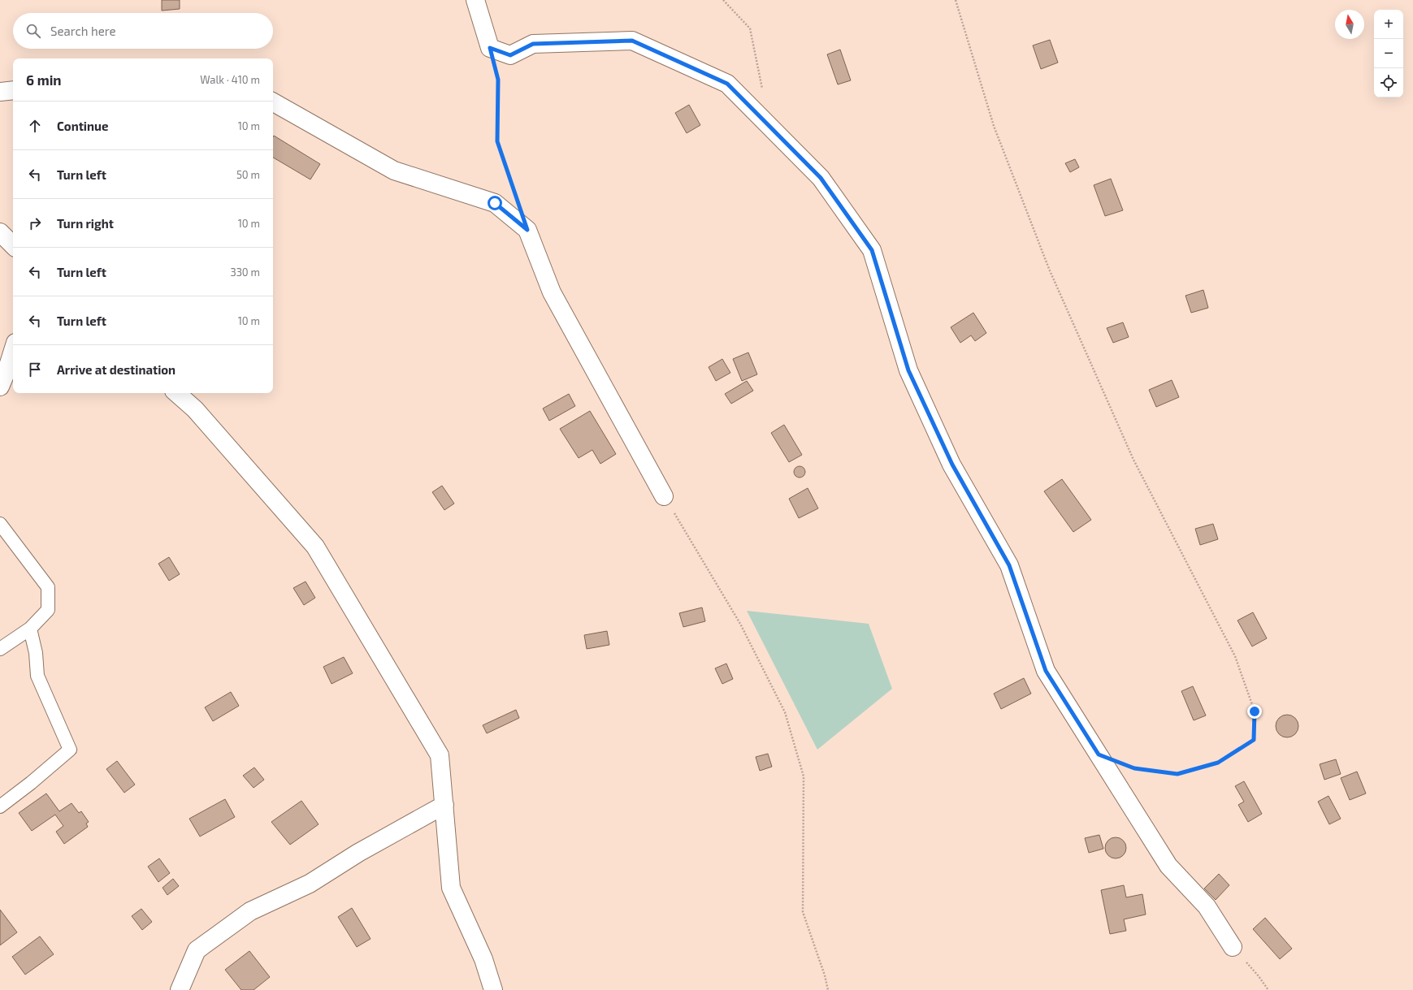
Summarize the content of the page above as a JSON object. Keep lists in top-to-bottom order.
{
  "north": "top",
  "page": {
    "map_buttons": ["+", "−"],
    "search": "Search here",
    "heading": ["6 min", "Walk · 410 m"],
    "list": [
      ["Continue", "10 m"],
      ["Turn left", "50 m"],
      ["Turn right", "10 m"],
      ["Turn left", "330 m"],
      ["Turn left", "10 m"],
      "Arrive at destination"
    ]
  }
}
